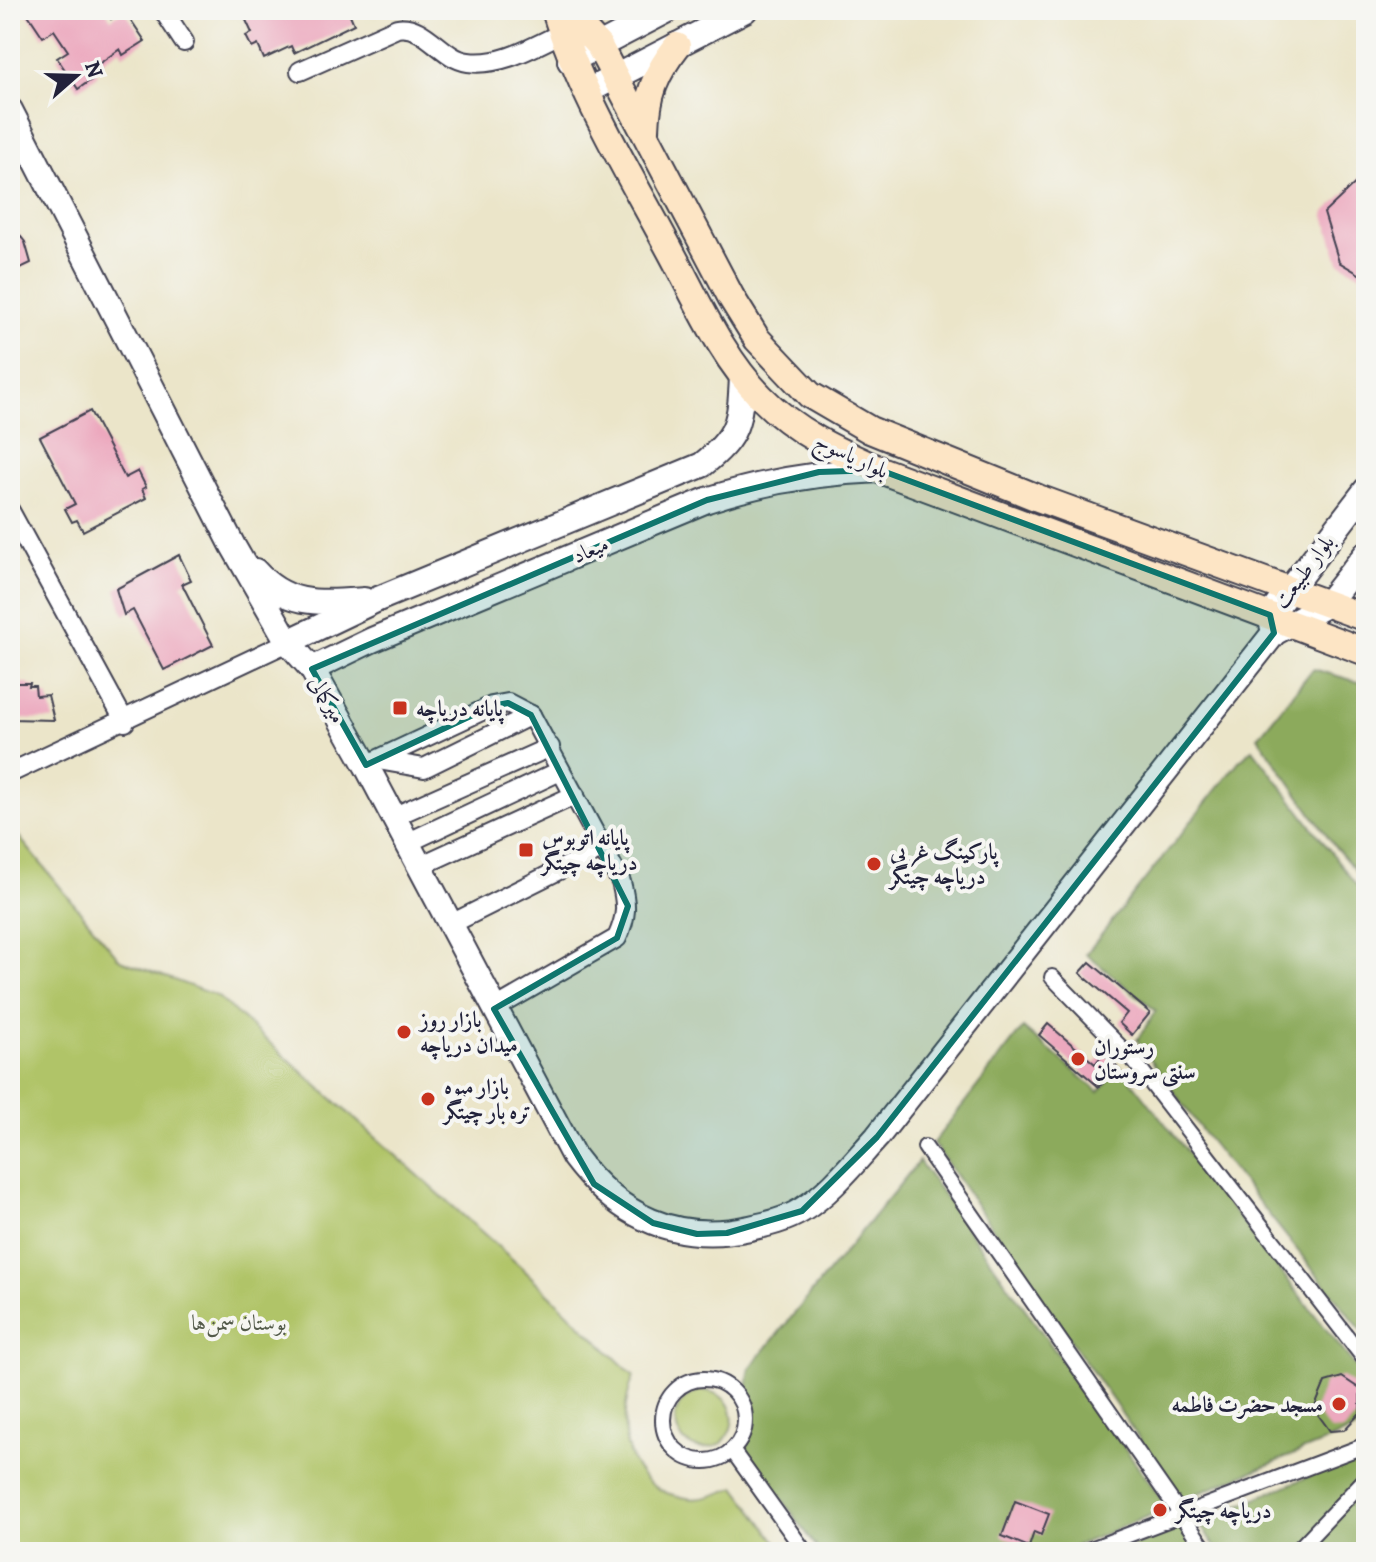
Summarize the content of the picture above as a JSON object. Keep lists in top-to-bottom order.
{
  "streets": {
    "main road": ["بلوار یاسوج"],
    "street": ["میعاد", "بلوار طبیعت", "میرکمالی"]
  },
  "crossings": [
    ["بلوار یاسوج", "میعاد"],
    ["بلوار یاسوج", "بلوار طبیعت"],
    ["بلوار یاسوج", "میرکمالی"],
    ["میعاد", "میرکمالی"],
    ["بلوار طبیعت", "میرکمالی"]
  ],
  "parks": ["بوستان سمن‌ها"],
  "places": {
    "transit": ["پایانه دریاچه", "پایانه اتوبوس دریاچه چیتگر"],
    "other": [
      "پارکینگ غربی دریاچه چیتگر",
      "بازار روز میدان دریاچه",
      "رستوران سنتی سروستان",
      "بازار میوه تره بار چیتگر",
      "مسجد حضرت فاطمه",
      "دریاچه چیتگر"
    ]
  },
  "north": "right"
}
